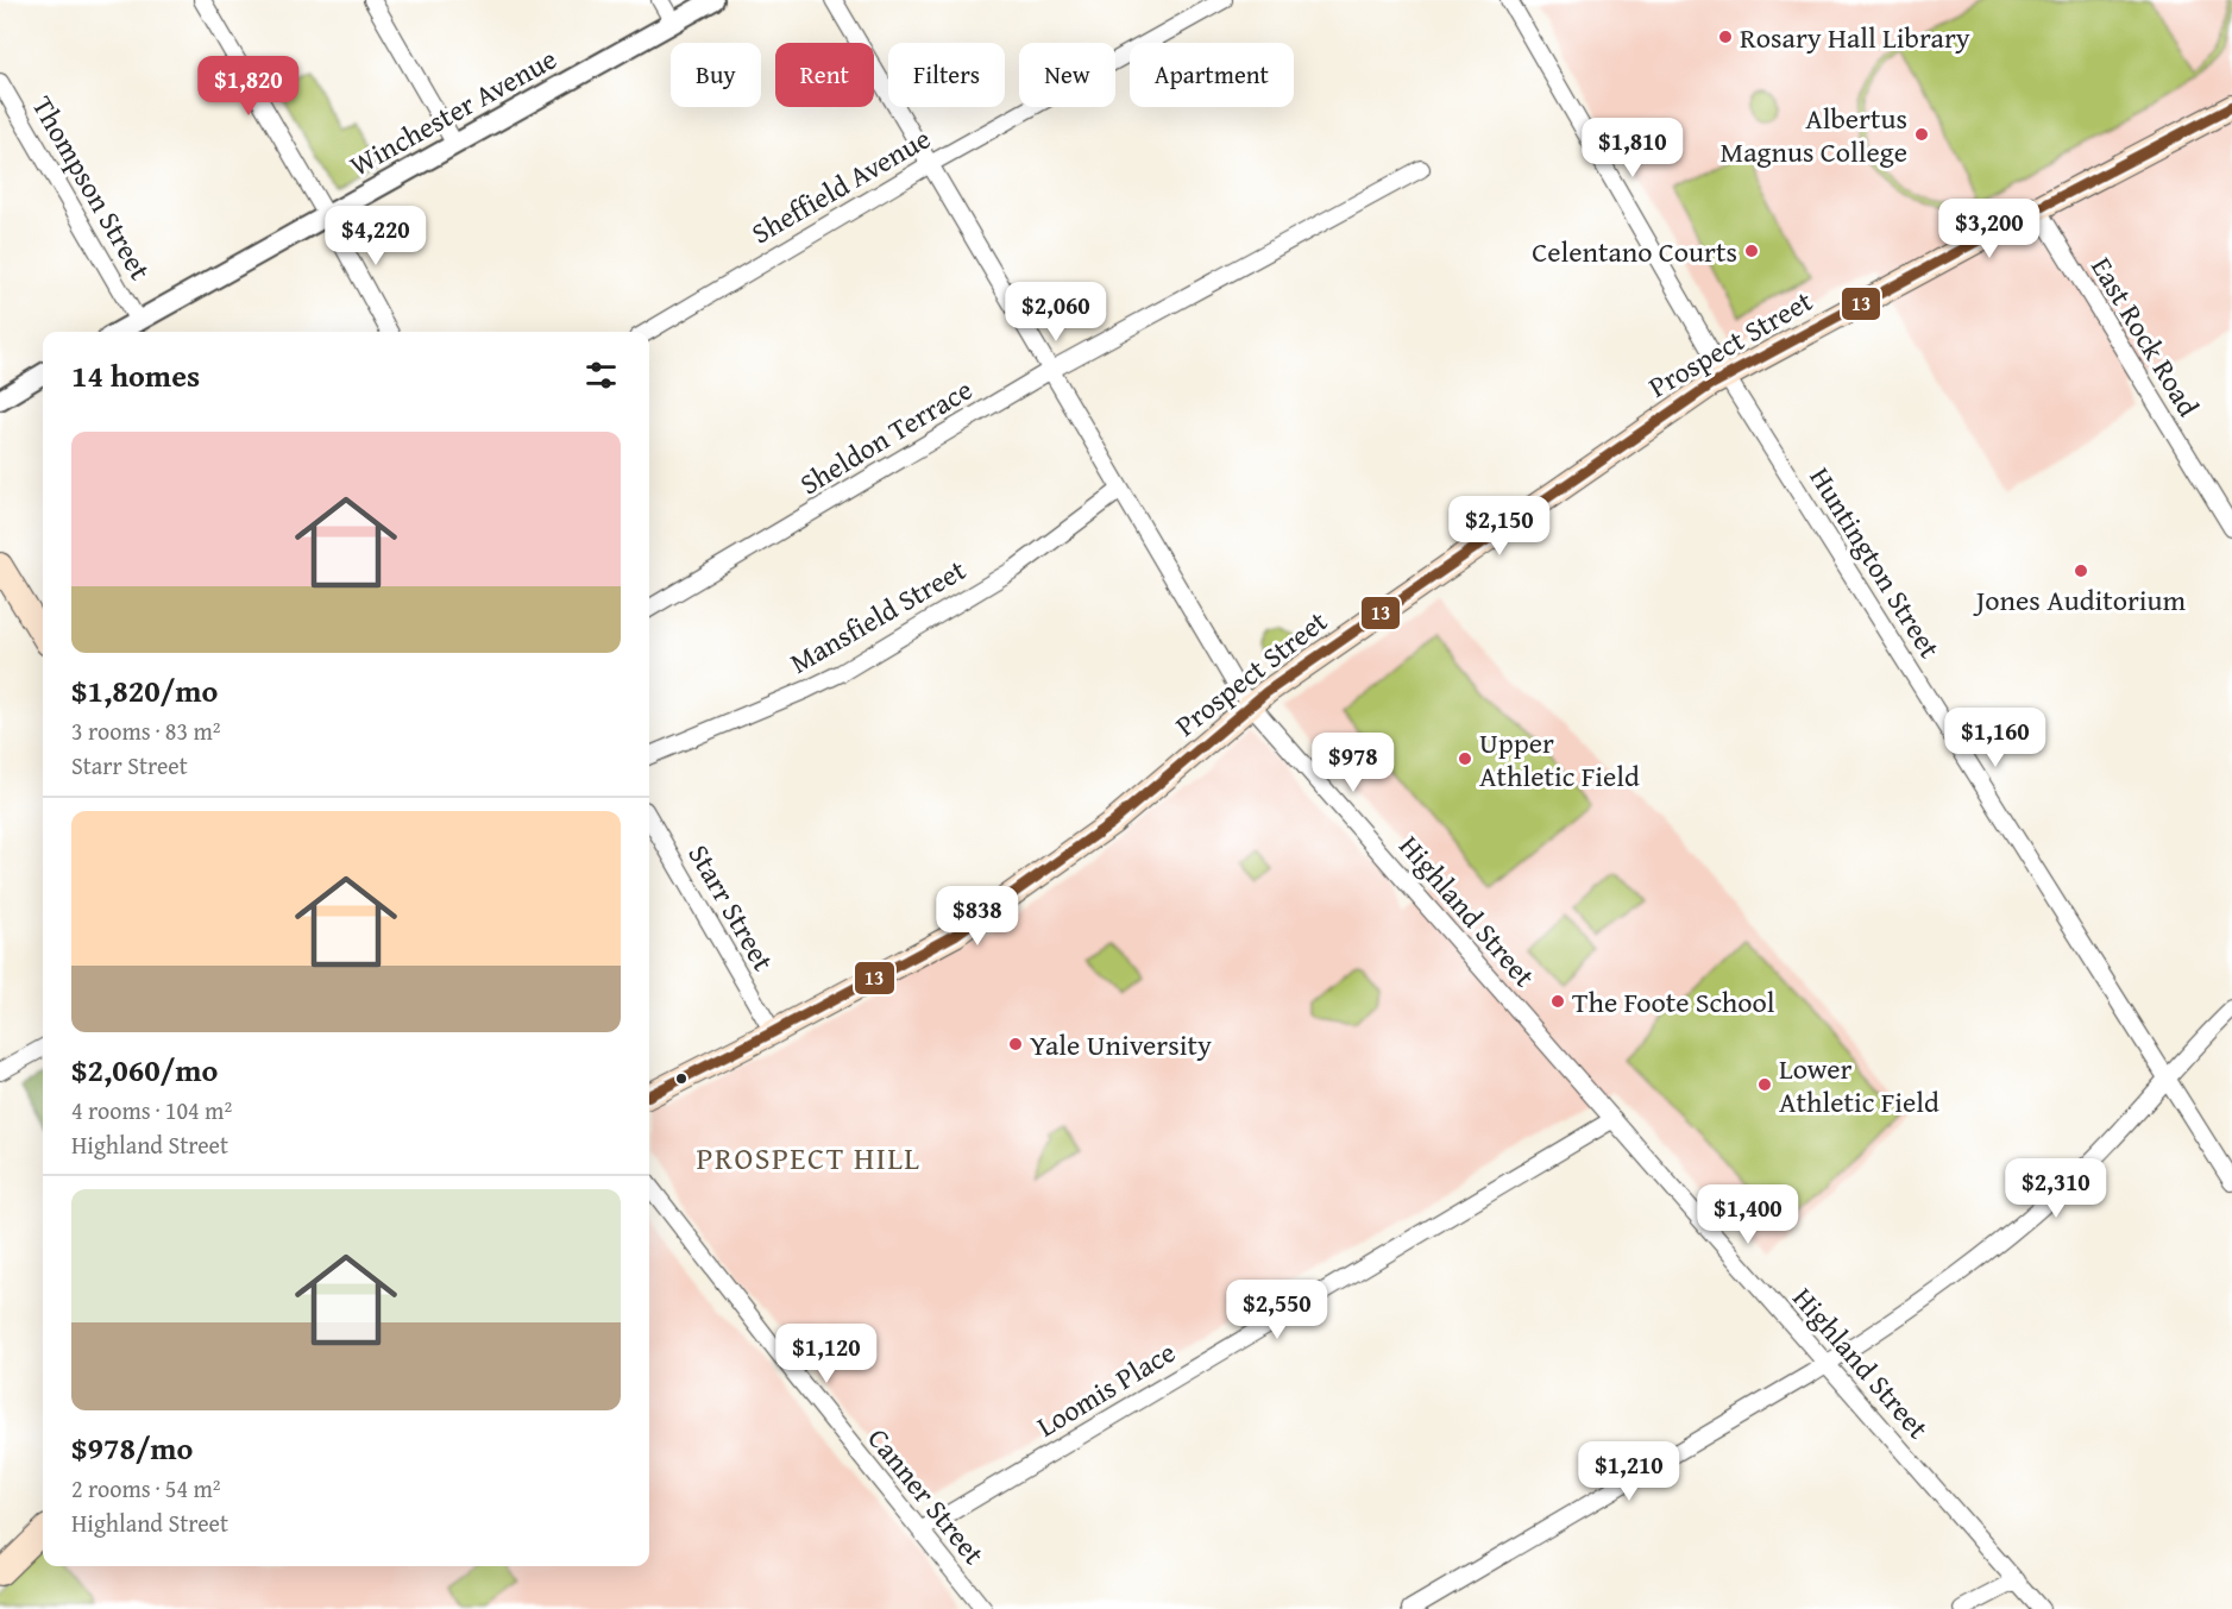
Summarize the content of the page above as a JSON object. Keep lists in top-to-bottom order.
{
  "streets": {
    "main road": ["Prospect Street"],
    "street": [
      "Winchester Avenue",
      "Sheffield Avenue",
      "Thompson Street",
      "East Rock Road",
      "Sheldon Terrace",
      "Huntington Street",
      "Mansfield Street",
      "Starr Street",
      "Highland Street",
      "Loomis Place",
      "Canner Street"
    ]
  },
  "crossings": [
    ["Winchester Avenue", "Thompson Street"],
    ["Sheffield Avenue", "Highland Street"],
    ["East Rock Road", "Prospect Street"],
    ["Prospect Street", "Huntington Street"],
    ["Prospect Street", "Starr Street"],
    ["Prospect Street", "Highland Street"],
    ["Sheldon Terrace", "Highland Street"],
    ["Mansfield Street", "Highland Street"],
    ["Highland Street", "Loomis Place"],
    ["Loomis Place", "Canner Street"]
  ],
  "districts": ["PROSPECT HILL"],
  "places": [
    "Rosary Hall Library",
    "Albertus Magnus College",
    "Celentano Courts",
    "Jones Auditorium",
    "Upper Athletic Field",
    "The Foote School",
    "Yale University",
    "Lower Athletic Field"
  ],
  "lines": ["transit line 13"],
  "page": {
    "chip": [
      "Buy",
      "Rent",
      "Filters",
      "New",
      "Apartment"
    ],
    "price": [
      "$1,820",
      "$1,810",
      "$3,200",
      "$4,220",
      "$2,060",
      "$2,150",
      "$1,160",
      "$978",
      "$838",
      "$2,310",
      "$1,400",
      "$2,550",
      "$1,120",
      "$1,210"
    ],
    "heading": "14 homes",
    "list": [
      {
        "name": "$1,820/mo",
        "note": "3 rooms · 83 m² · Starr Street"
      },
      {
        "name": "$2,060/mo",
        "note": "4 rooms · 104 m² · Highland Street"
      },
      {
        "name": "$978/mo",
        "note": "2 rooms · 54 m² · Highland Street"
      }
    ]
  }
}
